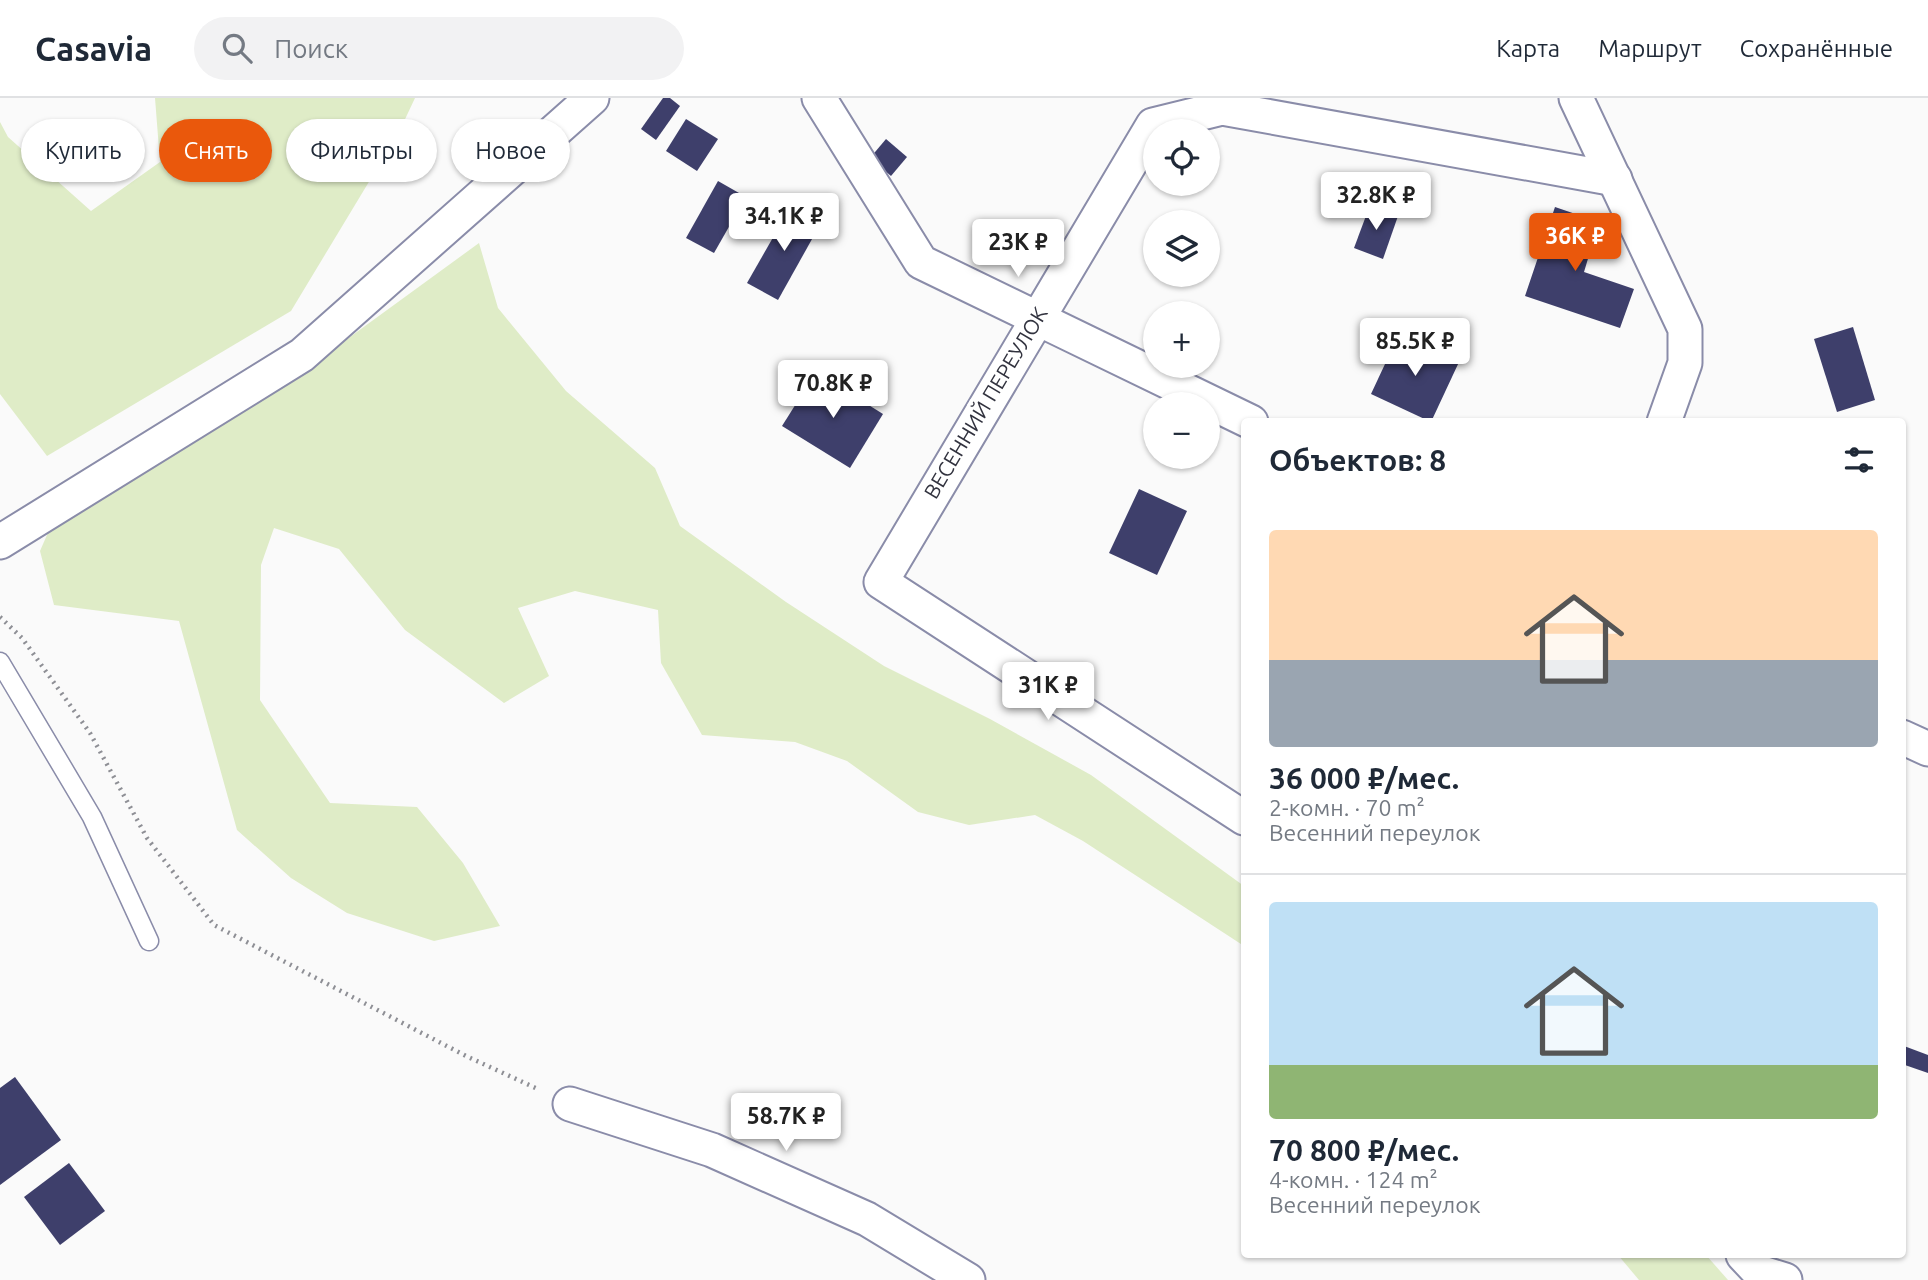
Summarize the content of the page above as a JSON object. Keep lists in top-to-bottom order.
{
  "streets": {
    "street": ["ВЕСЕННИЙ ПЕРЕУЛОК"]
  },
  "page": {
    "header": "Casavia",
    "search": "Поиск",
    "nav": ["Карта", "Маршрут", "Сохранённые"],
    "map_buttons": ["+", "−"],
    "chip": [
      "Купить",
      "Снять",
      "Фильтры",
      "Новое"
    ],
    "price": [
      "32.8K ₽",
      "34.1K ₽",
      "36K ₽",
      "23K ₽",
      "85.5K ₽",
      "70.8K ₽",
      "31K ₽",
      "58.7K ₽"
    ],
    "heading": "Объектов: 8",
    "list": [
      {
        "name": "36 000 ₽/мес.",
        "note": "2-комн. · 70 m² · Весенний переулок"
      },
      {
        "name": "70 800 ₽/мес.",
        "note": "4-комн. · 124 m² · Весенний переулок"
      }
    ]
  }
}
